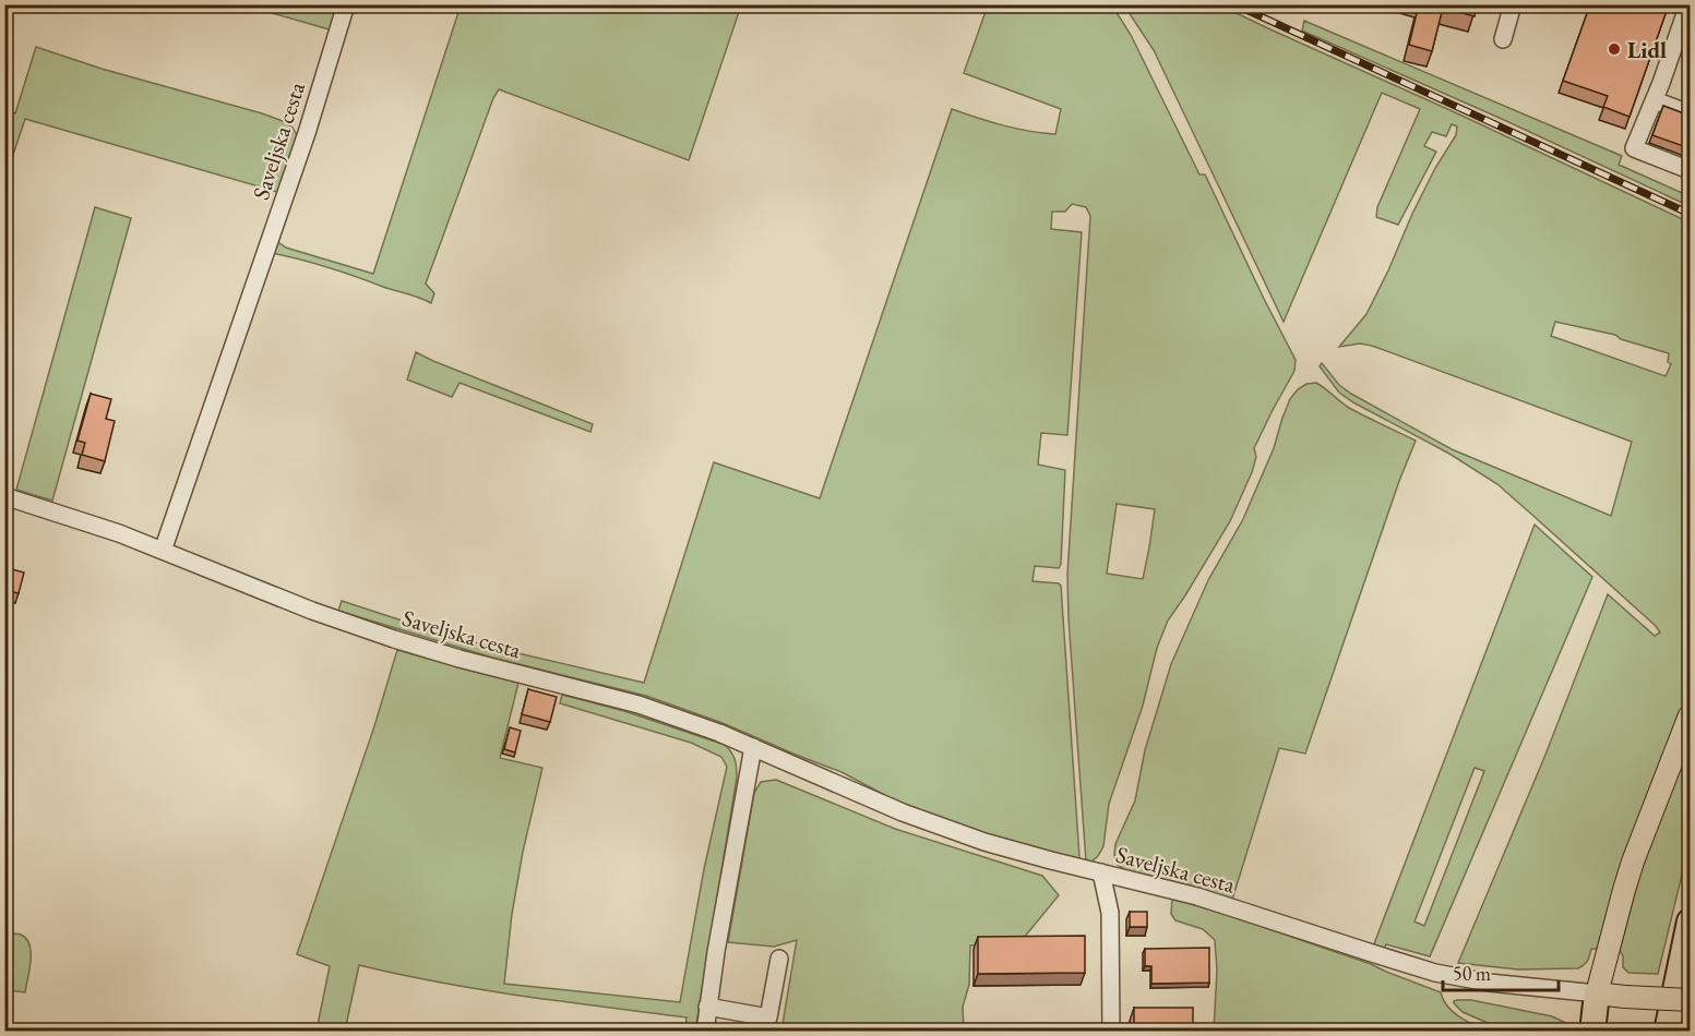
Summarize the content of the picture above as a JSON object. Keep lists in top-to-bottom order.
{
  "streets": {
    "street": ["Saveljska cesta"]
  },
  "places": ["Lidl"],
  "scale_bar": "50 m"
}
